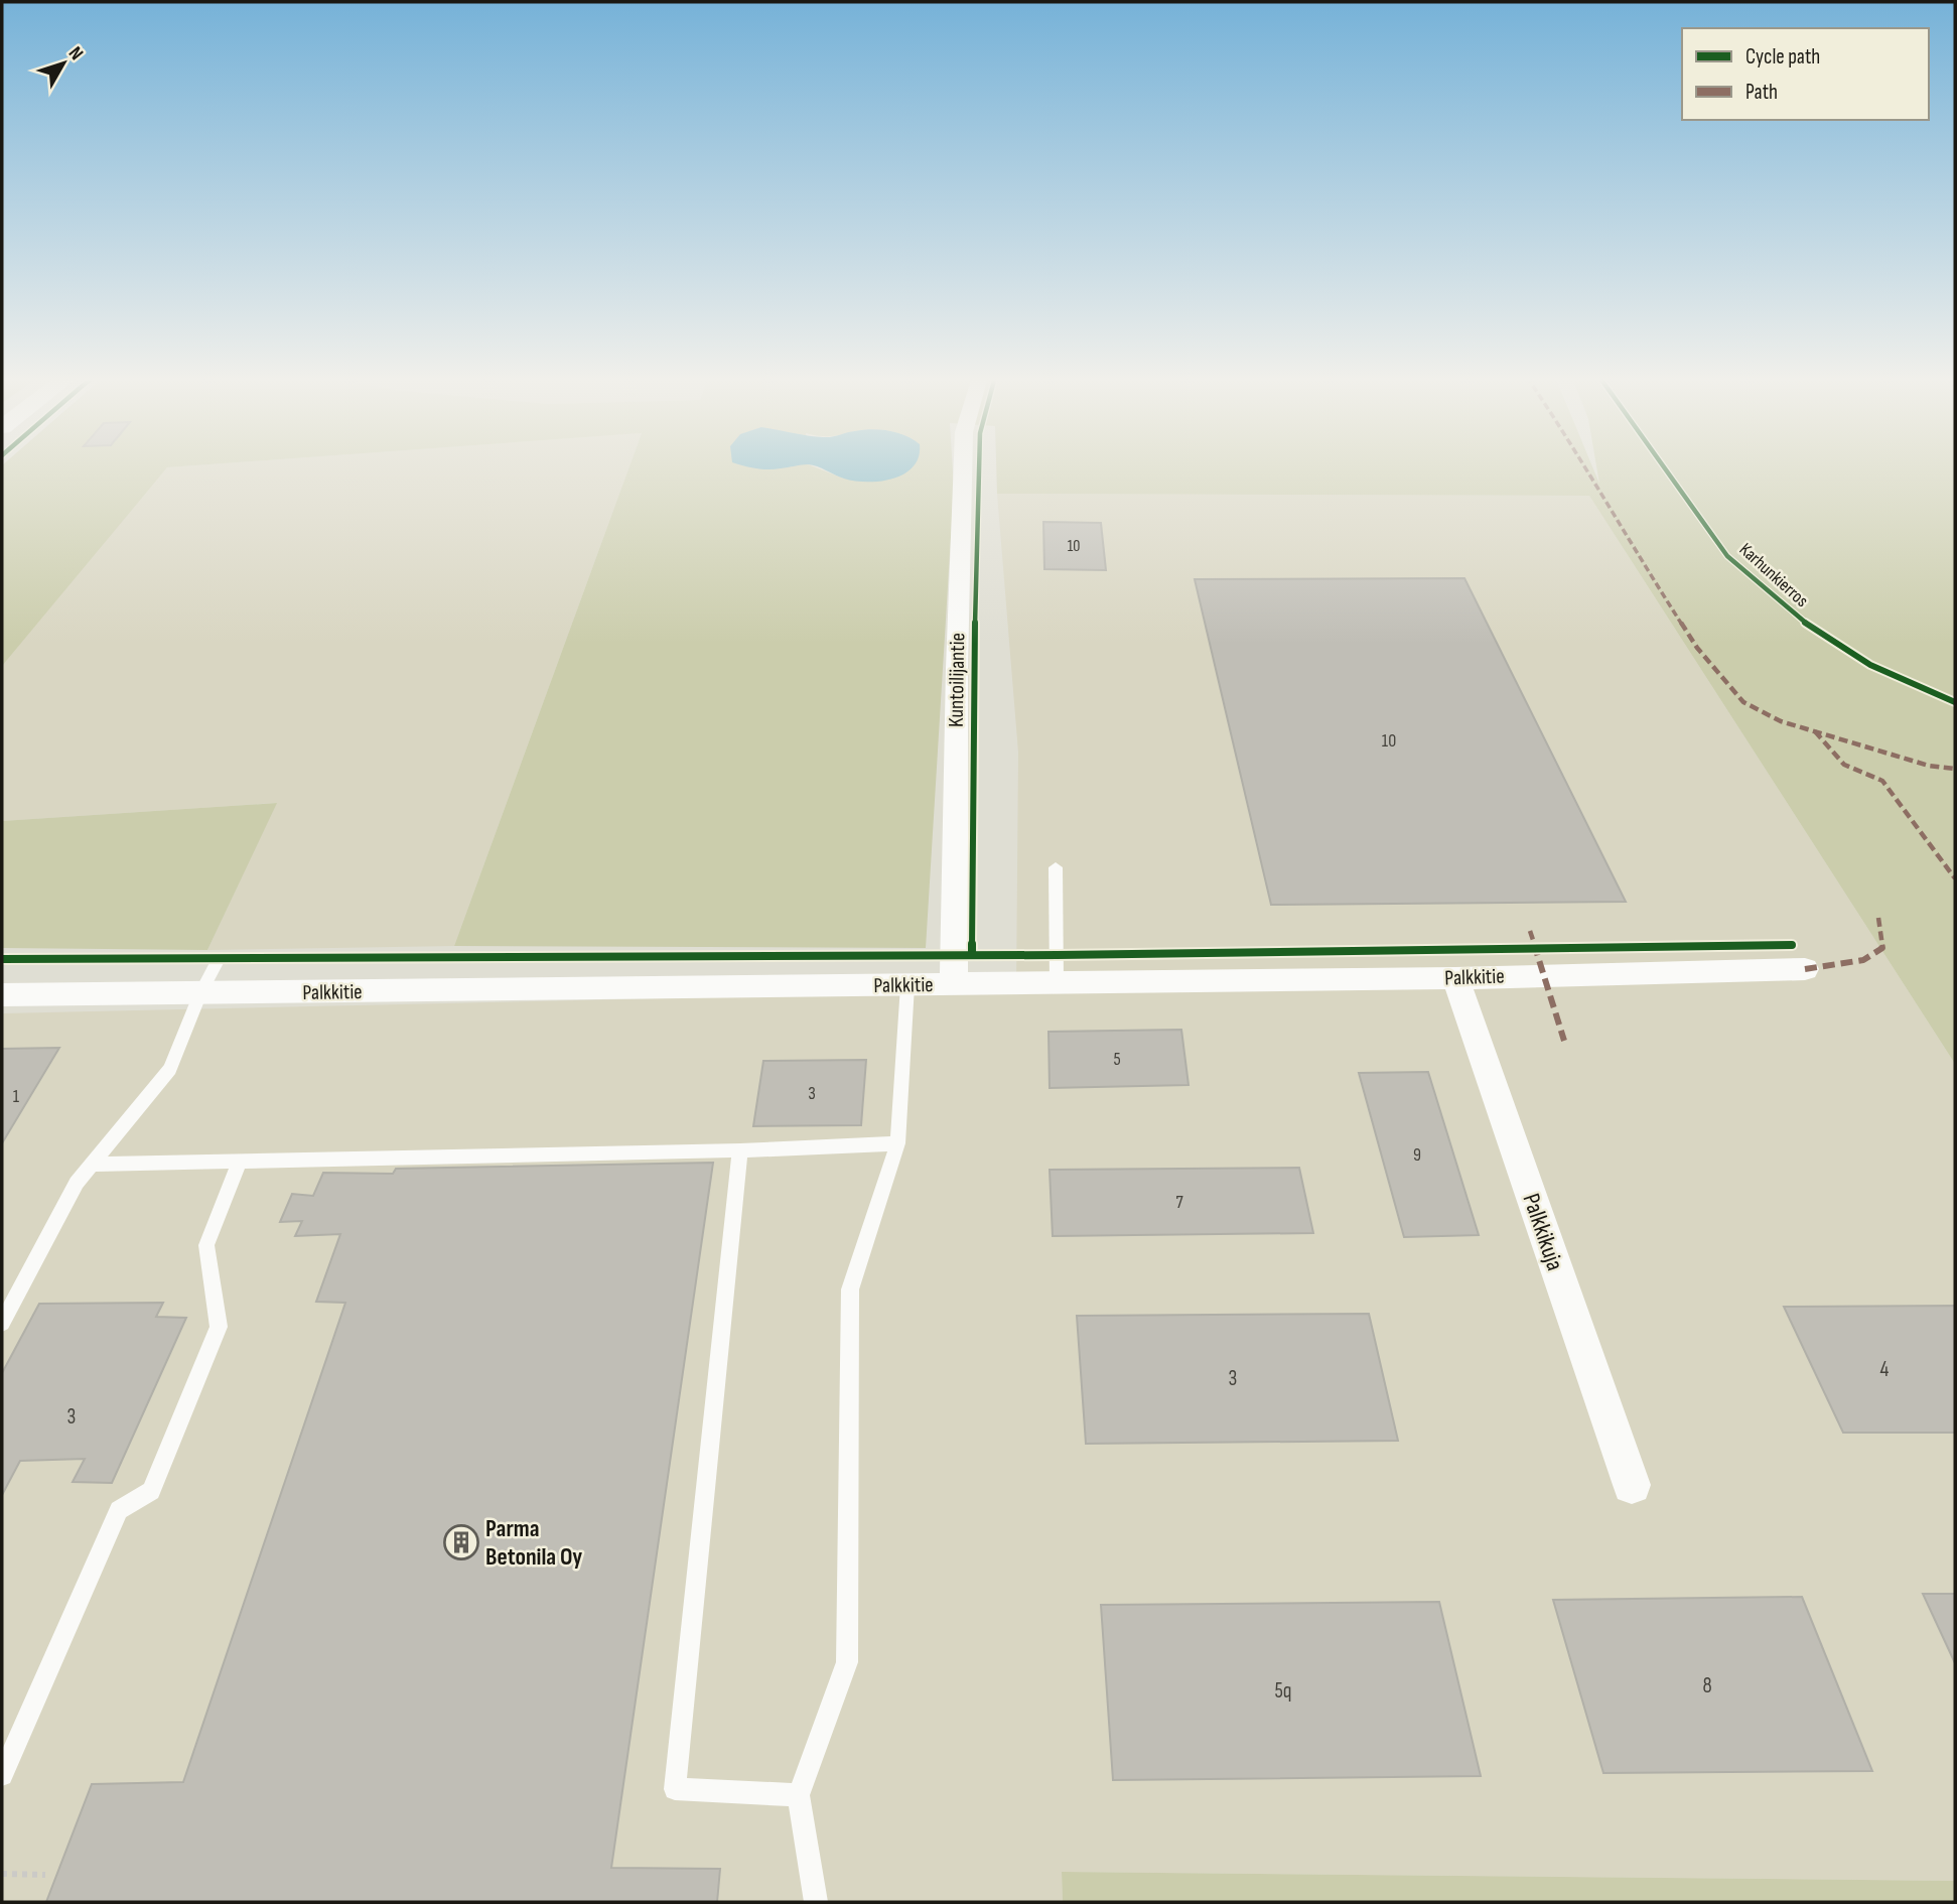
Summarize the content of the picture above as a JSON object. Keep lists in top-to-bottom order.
{
  "streets": {
    "street": ["Kuntoilijantie", "Palkkitie", "Palkkikuja"],
    "cycle path": ["Karhunkierros"]
  },
  "crossings": [
    ["Kuntoilijantie", "Palkkitie"],
    ["Palkkitie", "Palkkikuja"]
  ],
  "places": {
    "building": ["Parma Betonila Oy"]
  },
  "house_numbers": [
    "10",
    "10",
    "5",
    "3",
    "1",
    "9",
    "7",
    "4",
    "3",
    "3",
    "8",
    "5q"
  ],
  "legend": ["Cycle path", "Path"],
  "north": "top right"
}
